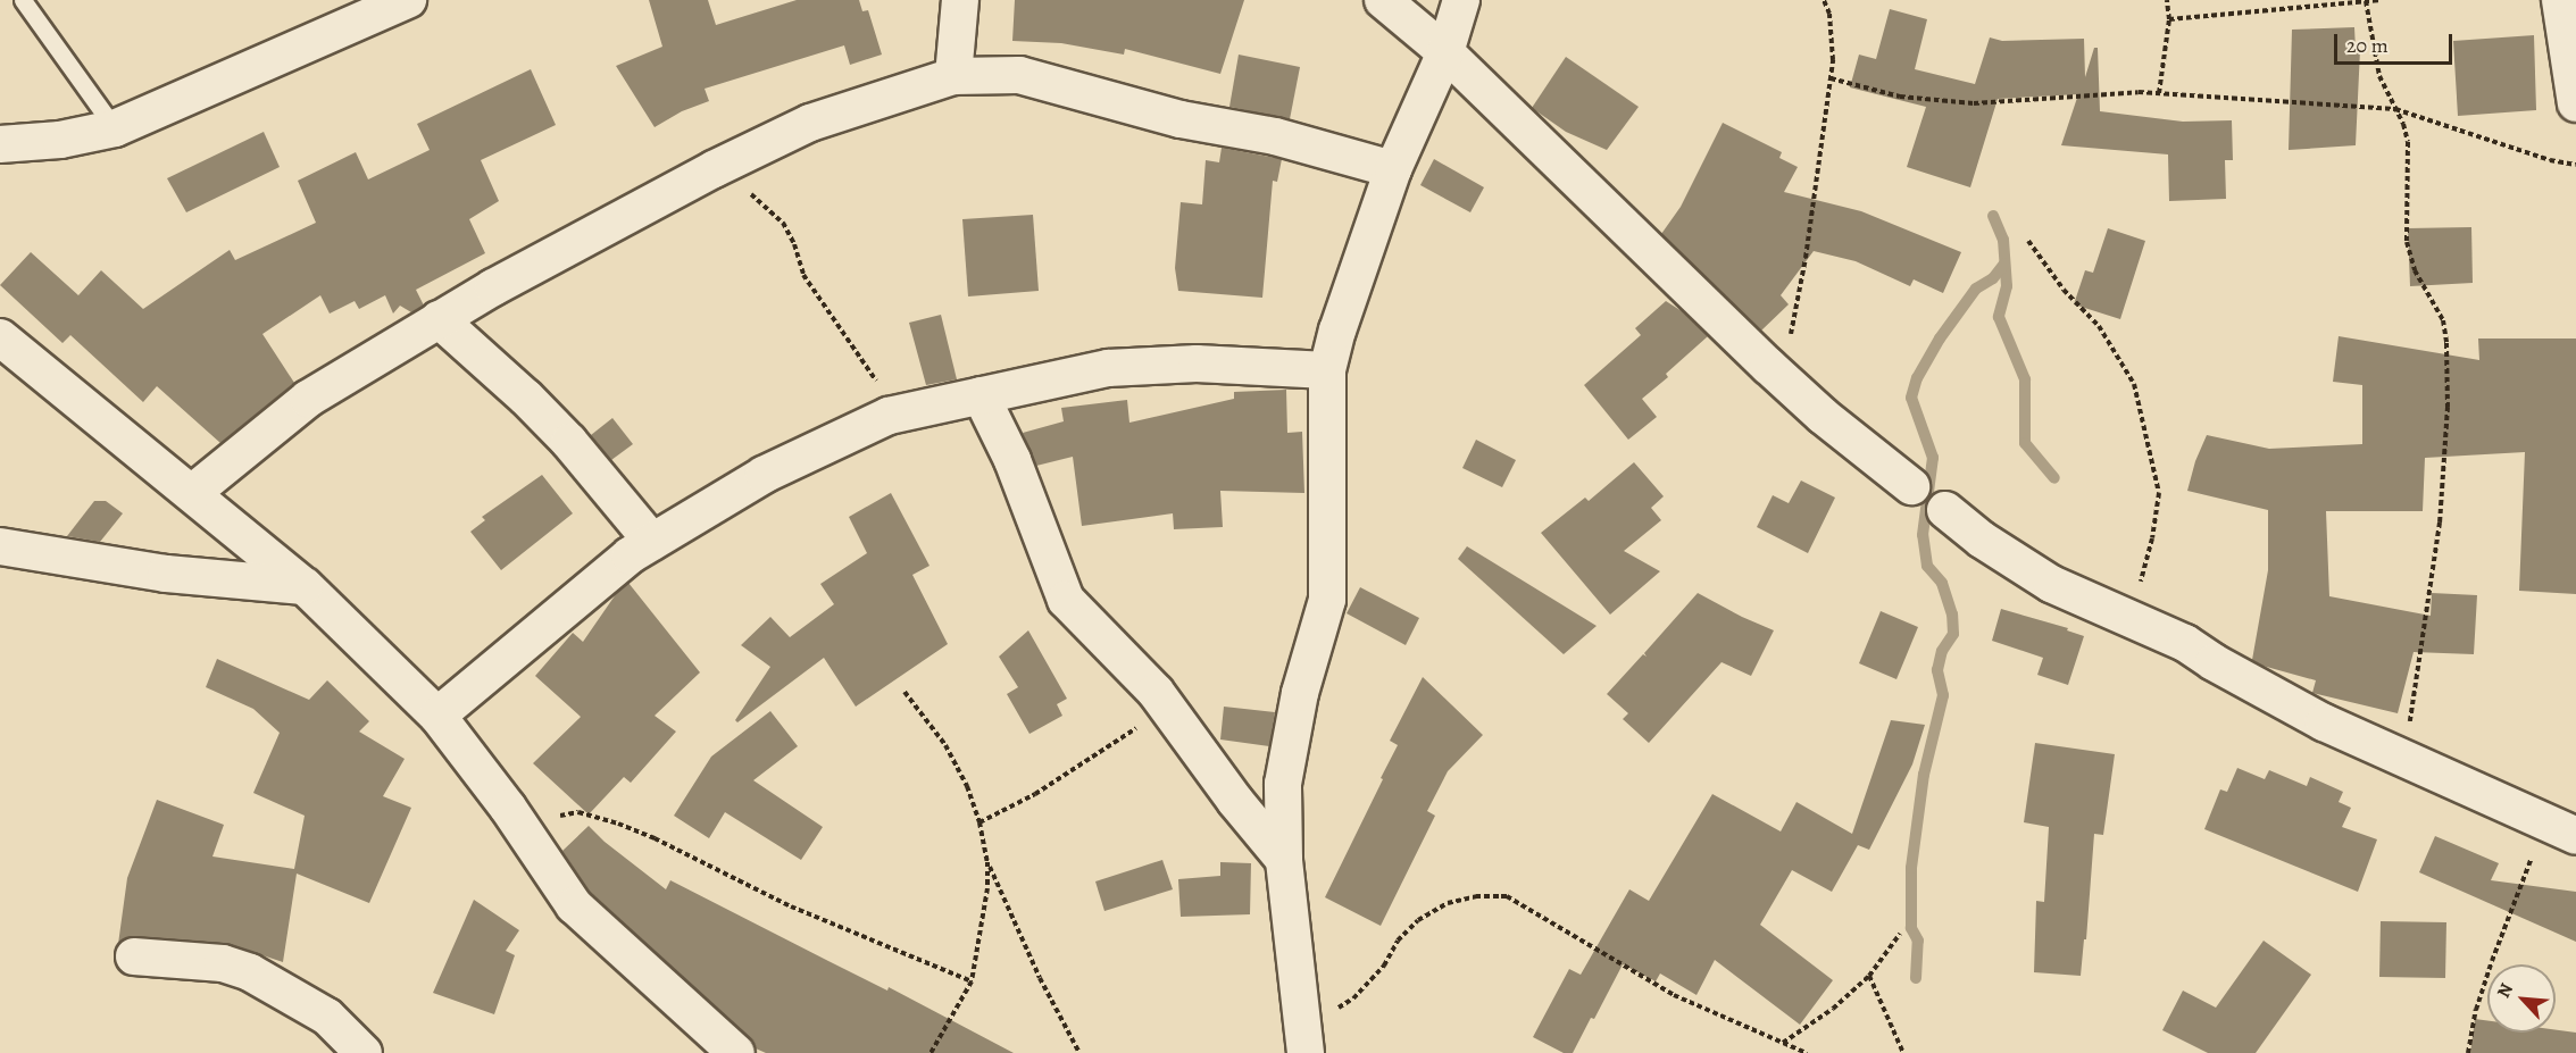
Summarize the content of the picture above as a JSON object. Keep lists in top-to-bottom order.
{
  "scale_bar": "20 m",
  "north": "top left"
}
